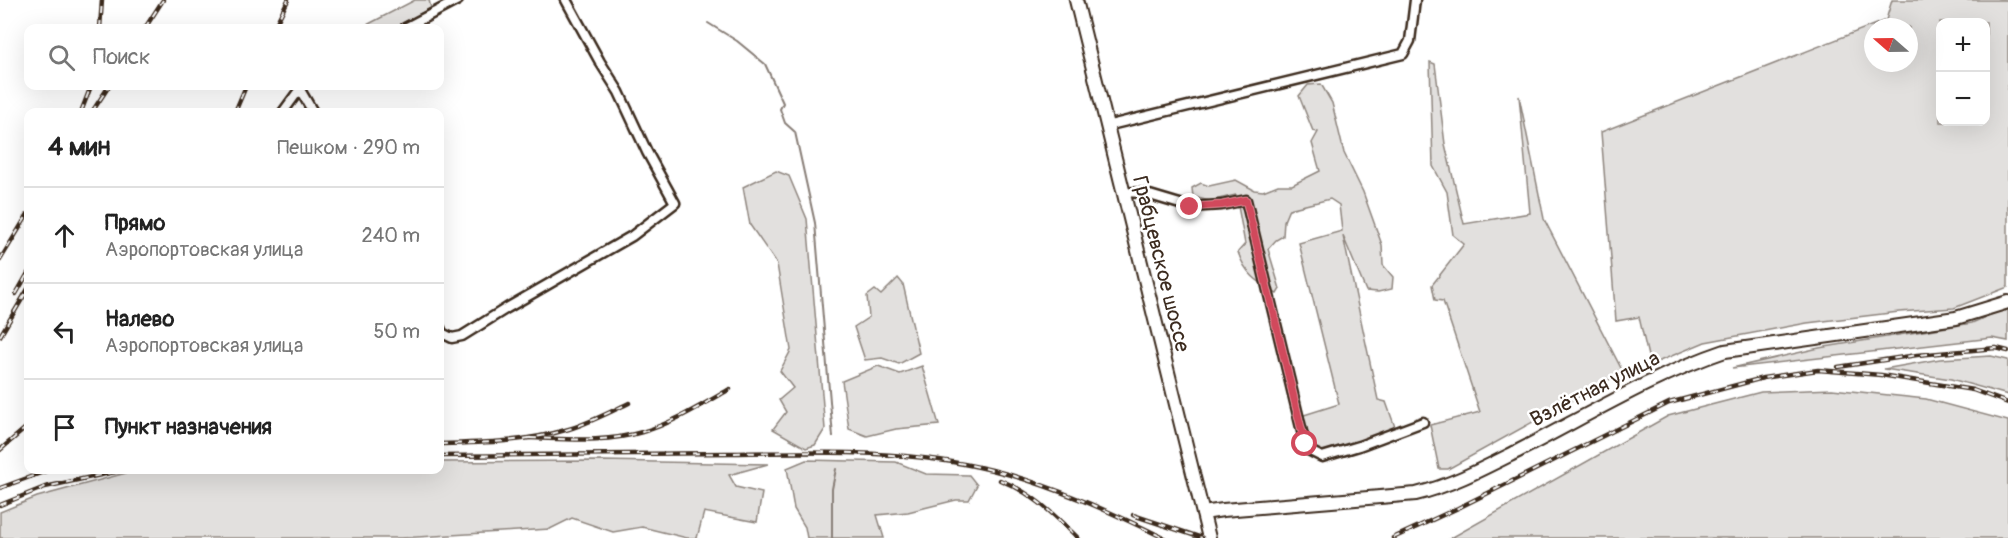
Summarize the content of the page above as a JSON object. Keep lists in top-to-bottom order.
{
  "streets": {
    "street": ["Грабцевское шоссе", "Взлётная улица"]
  },
  "crossings": [
    ["Грабцевское шоссе", "Взлётная улица"]
  ],
  "north": "left",
  "page": {
    "map_buttons": ["+", "−"],
    "search": "Поиск",
    "heading": ["4 мин", "Пешком · 290 m"],
    "list": [
      ["Прямо", "Аэропортовская улица", "240 m"],
      ["Налево", "Аэропортовская улица", "50 m"],
      "Пункт назначения"
    ]
  }
}
